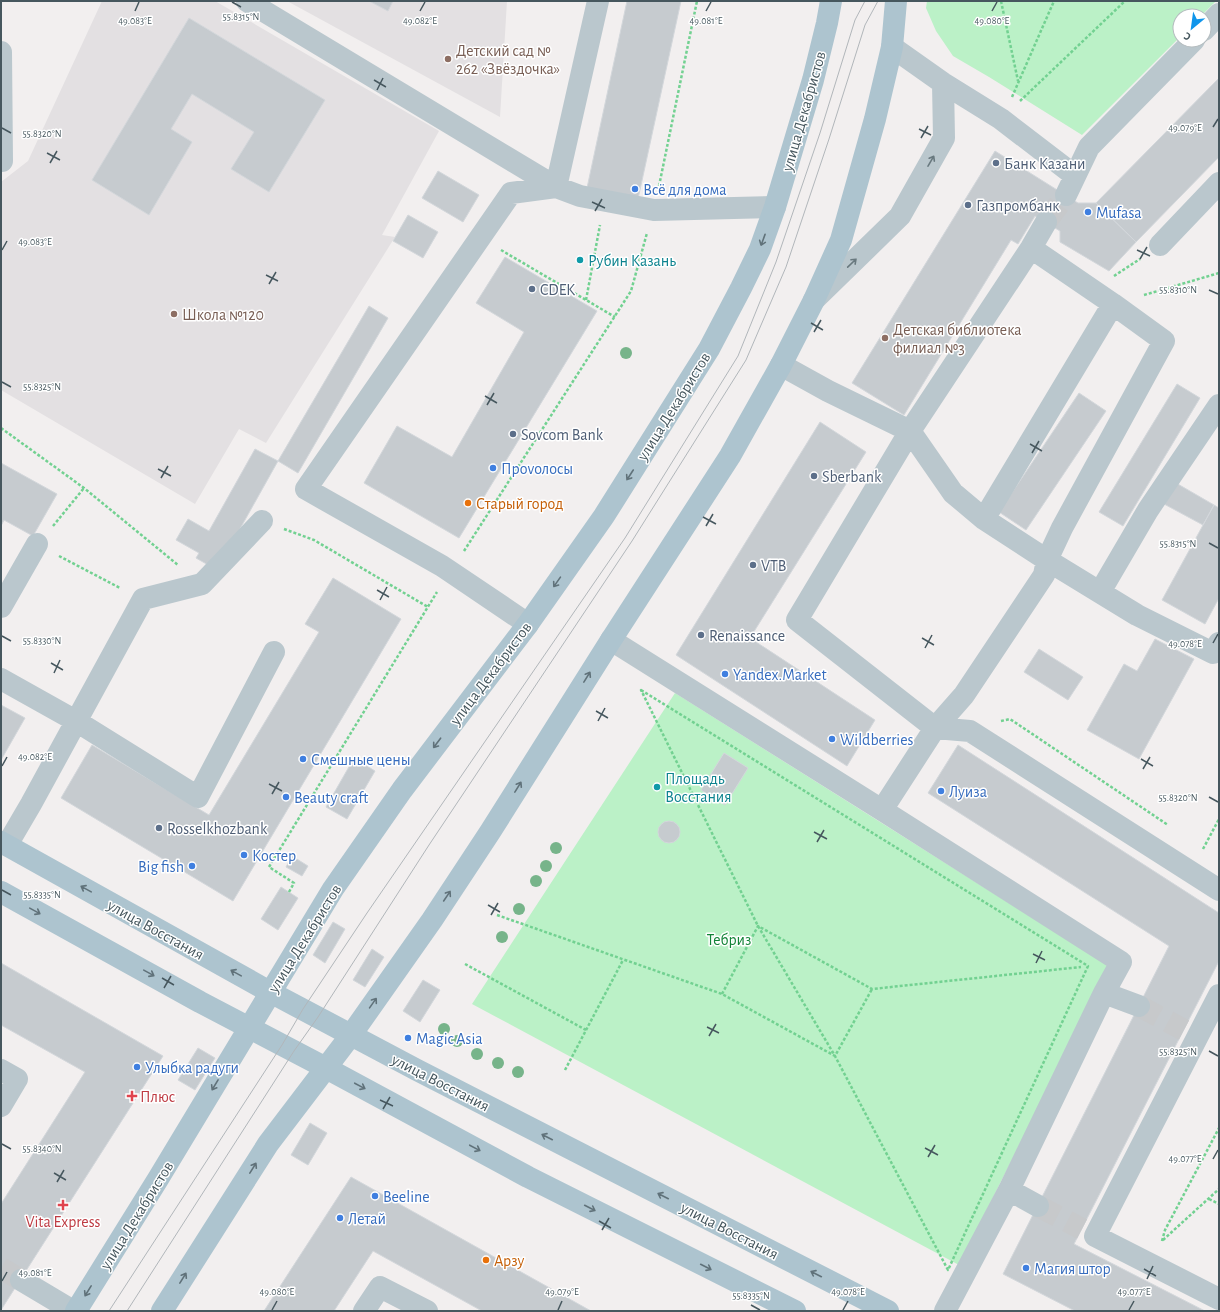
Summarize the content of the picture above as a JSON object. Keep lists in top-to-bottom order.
{
  "streets": {
    "main road": ["улица Декабристов", "улица Восстания"]
  },
  "crossings": [
    ["улица Декабристов", "улица Восстания"]
  ],
  "parks": ["Тебриз"],
  "places": {
    "other": [
      "Детский сад № 262 «Звёздочка»",
      "Банк Казани",
      "Всё для дома",
      "Газпромбанк",
      "Mufasa",
      "Рубин Казань",
      "CDEK",
      "Школа №120",
      "Детская библиотека филиал №3",
      "Sovcom Bank",
      "Проvолосы",
      "Sberbank",
      "Старый город",
      "VTB",
      "Renaissance",
      "Yandex.Market",
      "Wildberries",
      "Смешные цены",
      "Площадь Восстания",
      "Луиза",
      "Beauty craft",
      "Rosselkhozbank",
      "Костер",
      "Big fish",
      "Magic Asia",
      "Улыбка радуги",
      "Beeline",
      "Летай",
      "Арзу",
      "Магия штор"
    ],
    "health": ["Плюс", "Vita Express"]
  },
  "north": "bottom left",
  "coordinates": [
    "55.8315°N",
    "49.083°E",
    "49.082°E",
    "49.081°E",
    "49.080°E",
    "49.079°E",
    "55.8320°N",
    "55.8310°N",
    "55.8325°N",
    "55.8330°N",
    "49.078°E",
    "55.8335°N",
    "55.8340°N",
    "49.077°E"
  ]
}
